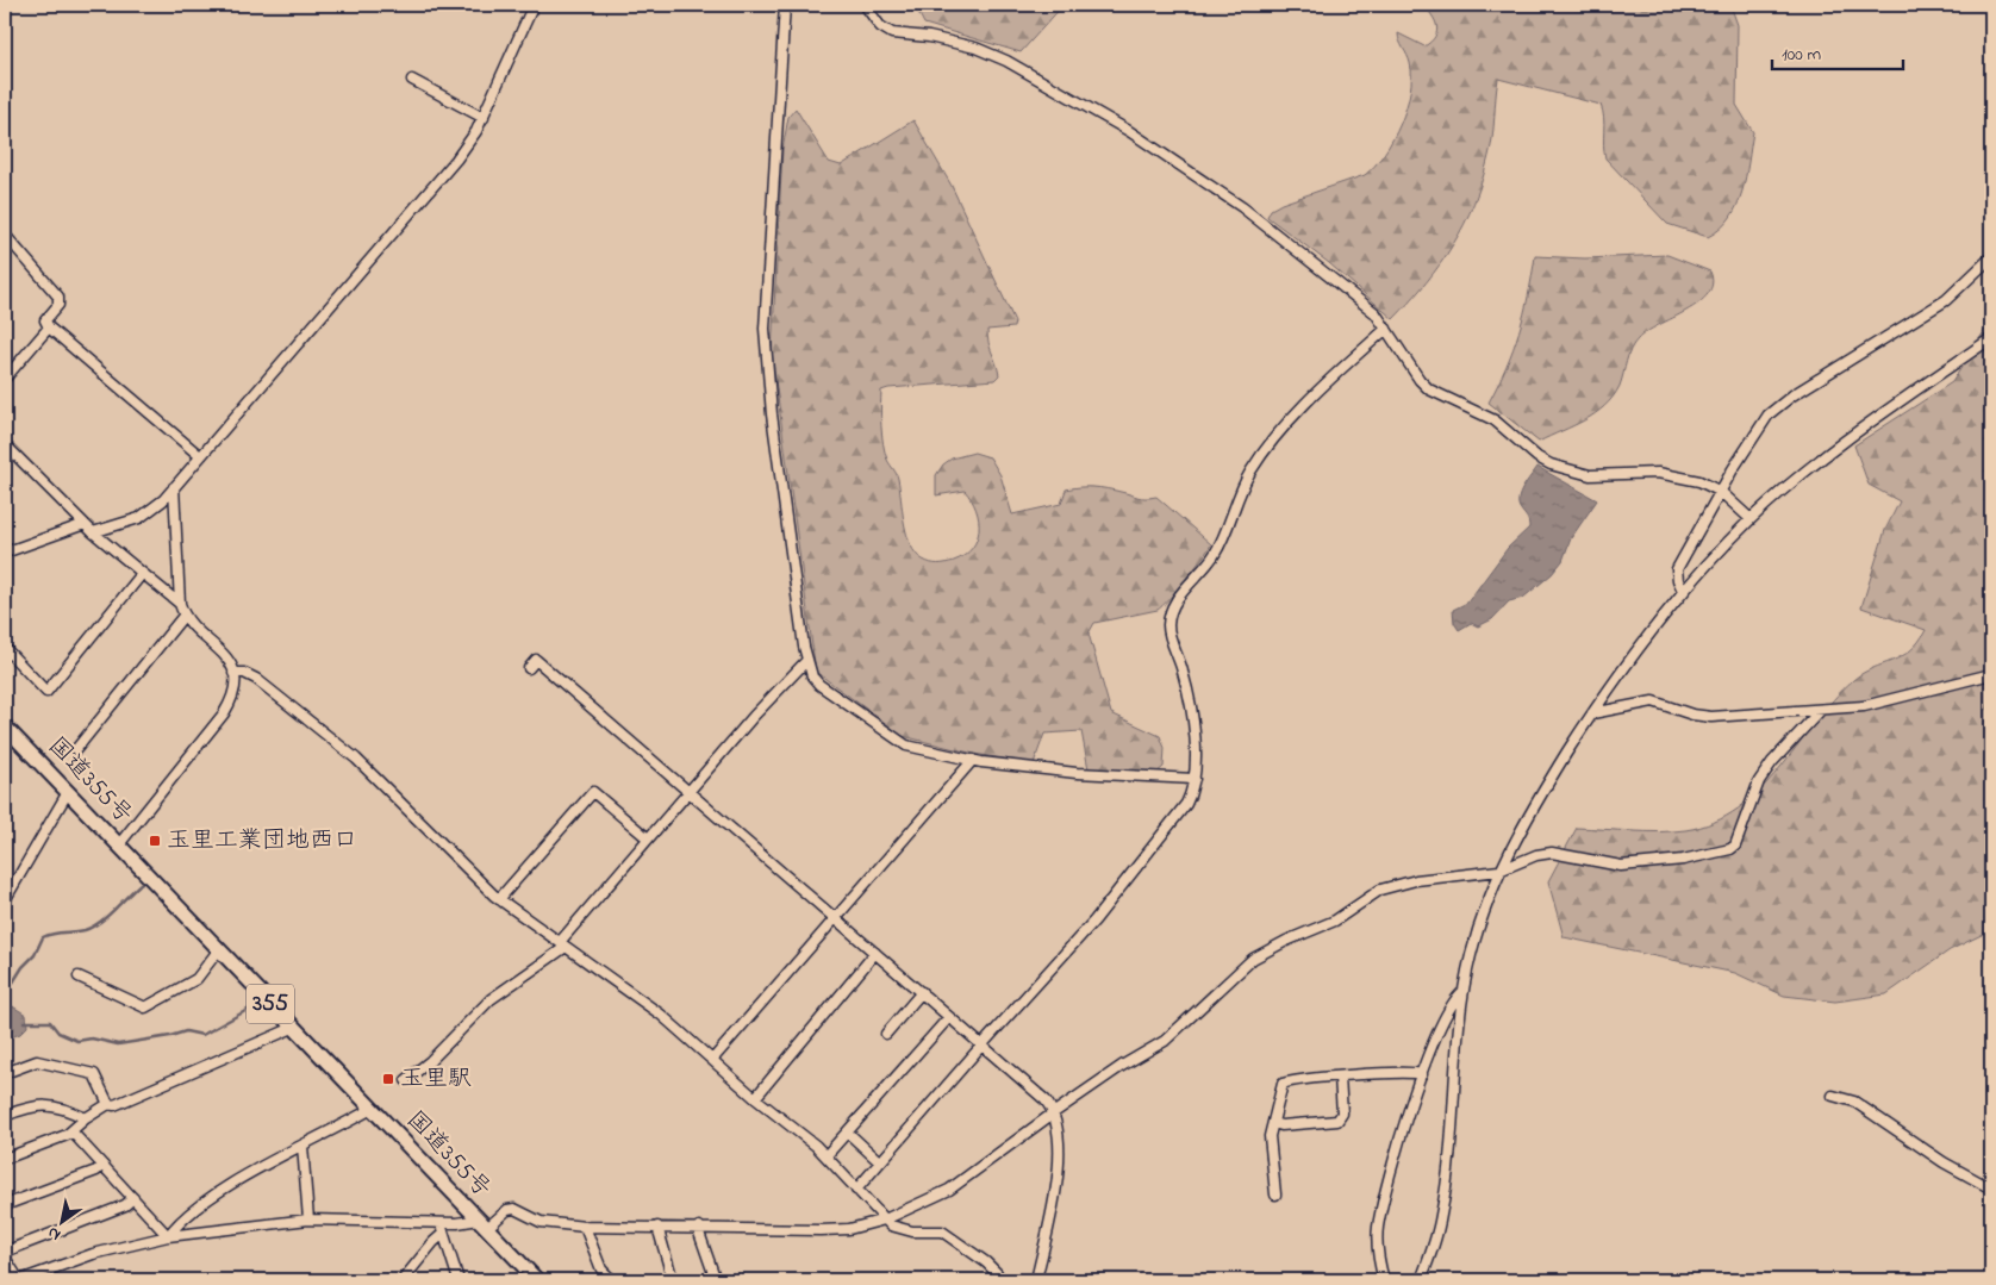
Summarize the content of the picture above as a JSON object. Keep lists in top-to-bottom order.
{
  "streets": {
    "highway": ["国道355号", "355"]
  },
  "places": {
    "transit": ["玉里工業団地西口", "玉里駅"]
  },
  "scale_bar": "100 m",
  "north": "bottom left"
}
